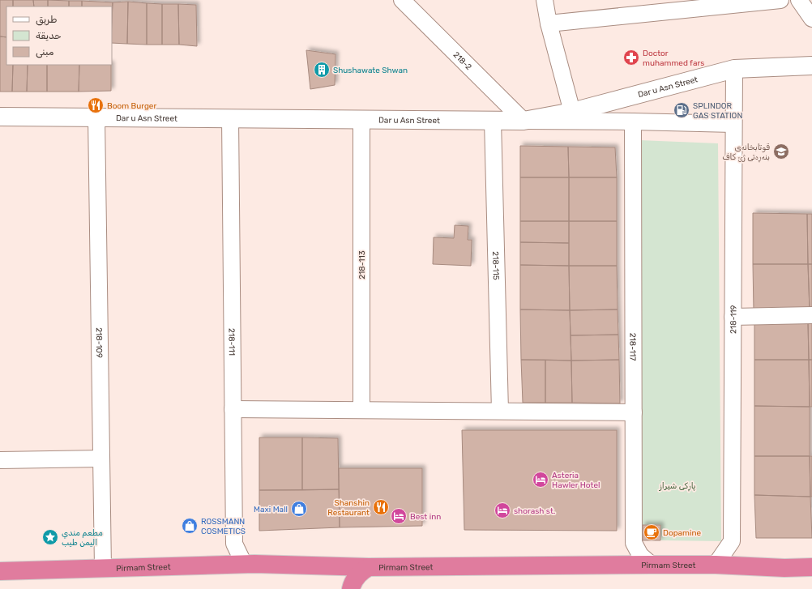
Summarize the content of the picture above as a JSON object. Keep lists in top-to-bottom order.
{
  "streets": {
    "highway": ["Pirmam Street"],
    "street": [
      "218-2",
      "Dar u Asn Street",
      "218-113",
      "218-115",
      "218-119",
      "218-111",
      "218-109",
      "218-117"
    ]
  },
  "crossings": [
    ["218-2", "Dar u Asn Street"],
    ["Dar u Asn Street", "218-113"],
    ["Dar u Asn Street", "218-115"],
    ["Dar u Asn Street", "218-119"],
    ["Dar u Asn Street", "218-111"],
    ["Dar u Asn Street", "218-109"],
    ["218-119", "Pirmam Street"],
    ["218-111", "Pirmam Street"],
    ["218-109", "Pirmam Street"],
    ["218-117", "Pirmam Street"]
  ],
  "parks": ["پاڕکی شیراز"],
  "places": {
    "pharmacy": ["Doctor muhammed fars"],
    "building": ["Shushawate Shwan"],
    "restaurant": ["Boom Burger", "Shanshin Restaurant"],
    "fuel station": ["SPLINDOR GAS STATION"],
    "school or university": ["قوتابخانەی بنەڕەتی ژێ کاف"],
    "hotel": ["Asteria Hawler Hotel", "shorash st.", "Best inn"],
    "shop": ["Maxi Mall", "ROSSMANN COSMETICS"],
    "cafe": ["Dopamine"],
    "place": ["مطعم مندي اليمن طيب"]
  },
  "legend": ["طريق", "حديقة", "مبنى"]
}
